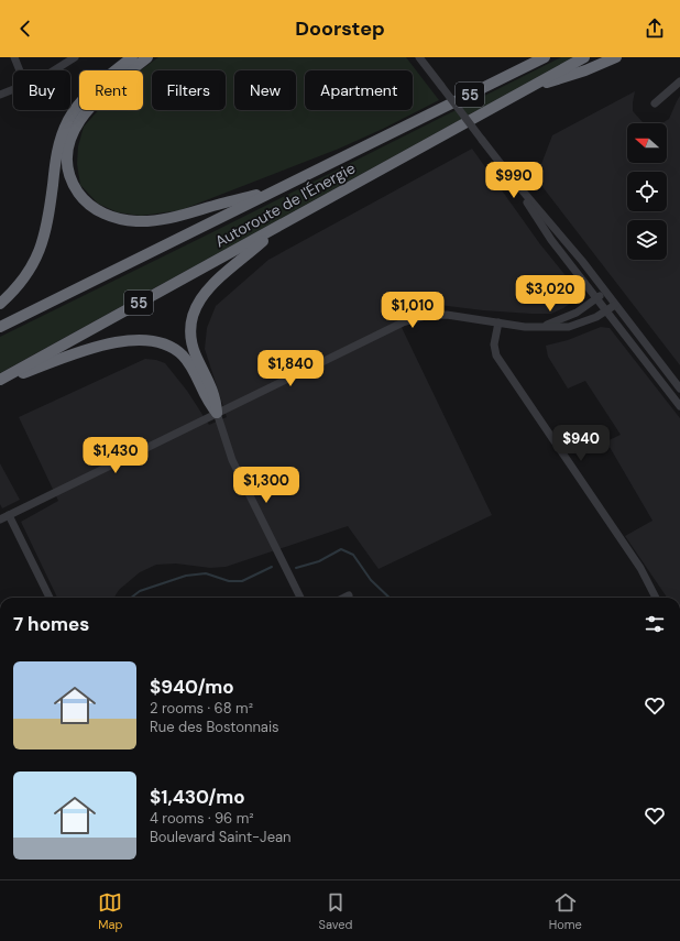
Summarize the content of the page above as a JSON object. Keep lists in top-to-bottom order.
{
  "streets": {
    "highway": ["55", "Autoroute de l'Énergie"]
  },
  "crossings": [
    ["55", "Autoroute de l'Énergie"]
  ],
  "north": "left",
  "page": {
    "header": "Doorstep",
    "chip": [
      "Buy",
      "Rent",
      "Filters",
      "New",
      "Apartment"
    ],
    "price": [
      "$990",
      "$3,020",
      "$1,010",
      "$1,840",
      "$940",
      "$1,430",
      "$1,300"
    ],
    "heading": "7 homes",
    "list": [
      {
        "name": "$940/mo",
        "note": "2 rooms · 68 m² · Rue des Bostonnais"
      },
      {
        "name": "$1,430/mo",
        "note": "4 rooms · 96 m² · Boulevard Saint-Jean"
      }
    ],
    "tabs": ["Map", "Saved", "Home"]
  }
}
